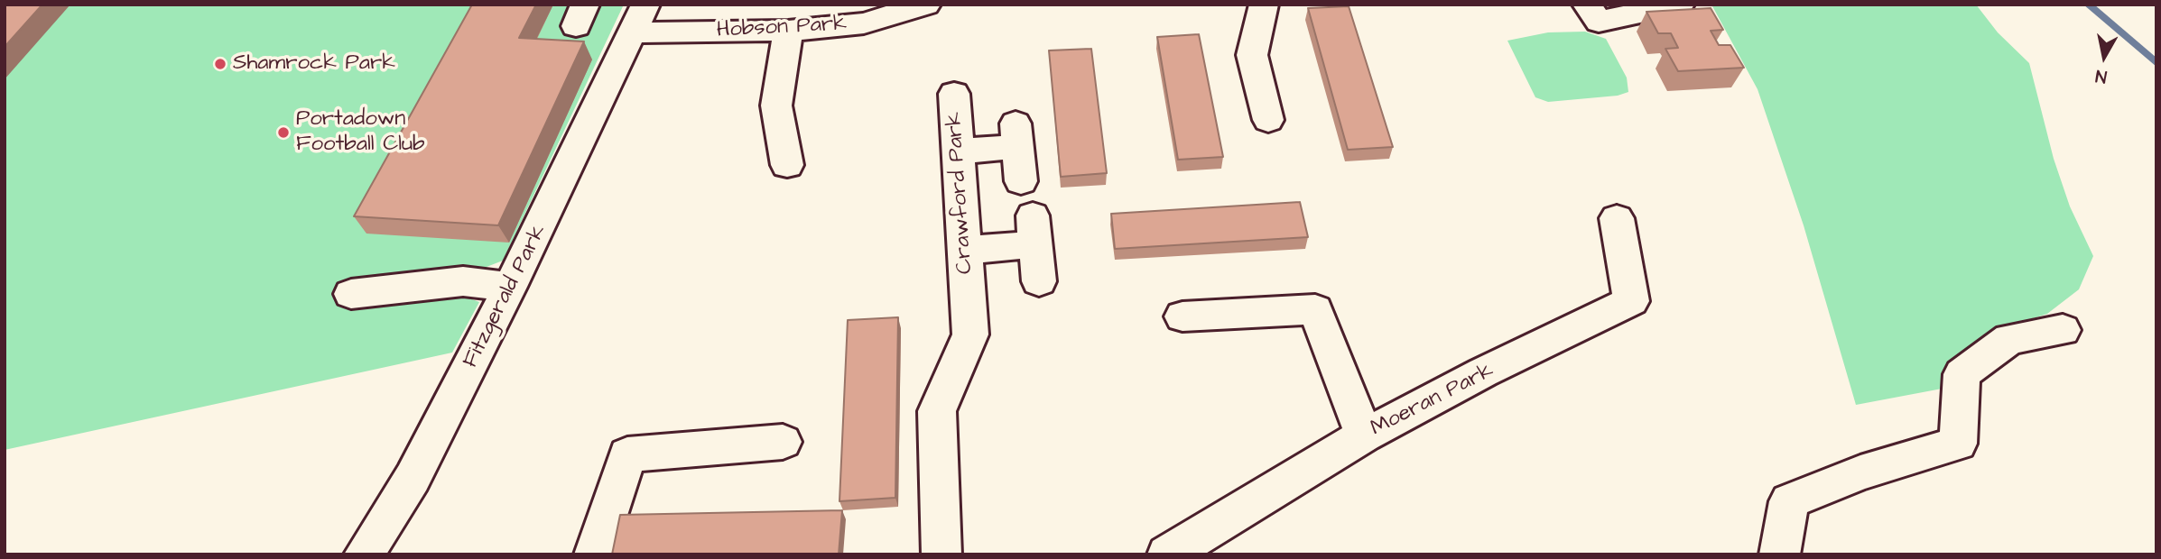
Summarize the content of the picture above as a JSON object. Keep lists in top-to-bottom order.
{
  "streets": {
    "street": [
      "Hobson Park",
      "Crawford Park",
      "Fitzgerald Park",
      "Moeran Park"
    ]
  },
  "crossings": [
    ["Hobson Park", "Fitzgerald Park"]
  ],
  "places": ["Shamrock Park", "Portadown Football Club"],
  "north": "bottom"
}
